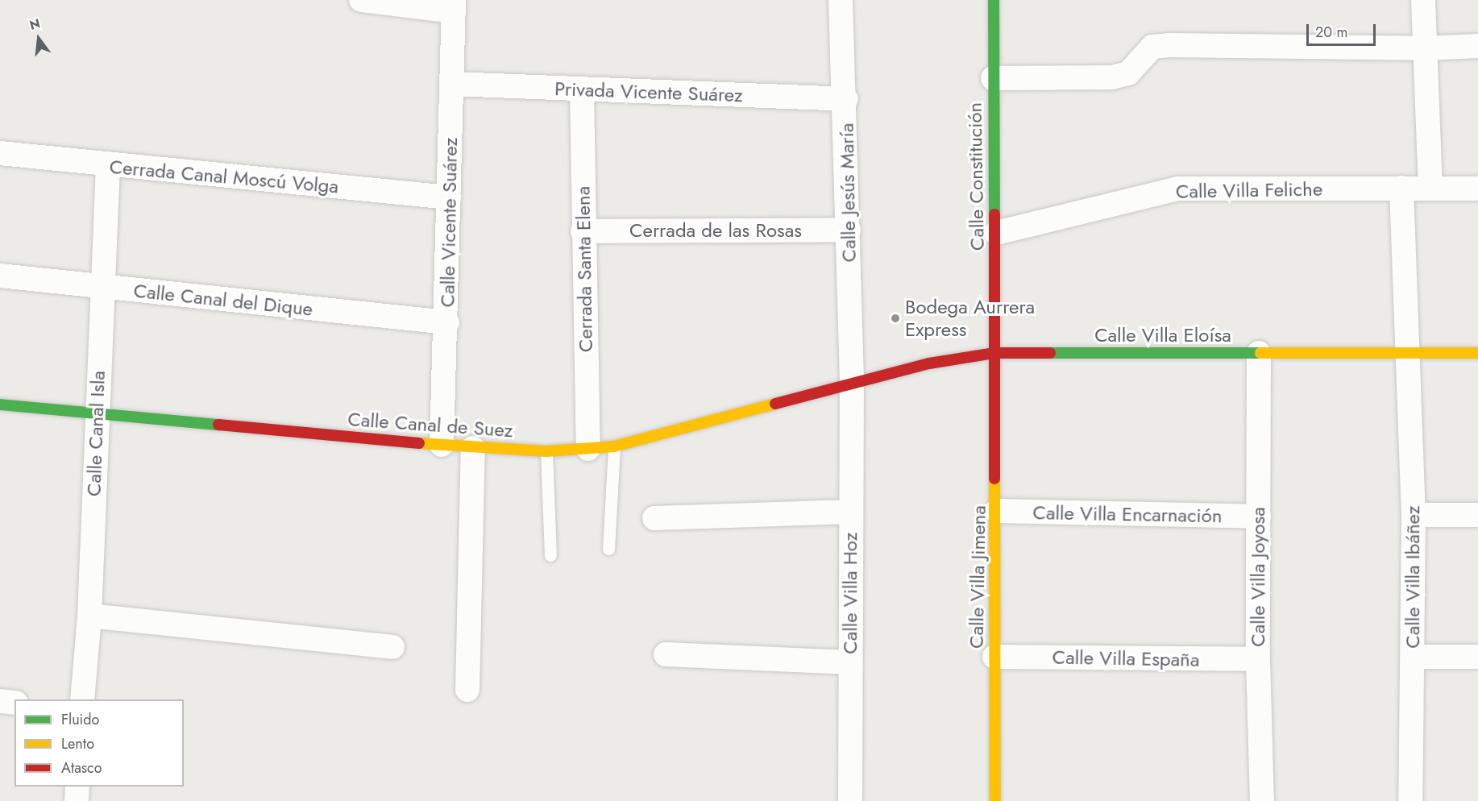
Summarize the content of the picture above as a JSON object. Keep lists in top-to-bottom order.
{
  "streets": {
    "street": [
      "Privada Vicente Suárez",
      "Cerrada Canal Moscú Volga",
      "Calle Constitución",
      "Calle Villa Feliche",
      "Calle Jesús María",
      "Calle Vicente Suárez",
      "Cerrada de las Rosas",
      "Cerrada Santa Elena",
      "Calle Canal del Dique",
      "Calle Villa Eloísa",
      "Calle Canal de Suez",
      "Calle Canal Isla",
      "Calle Villa Encarnación",
      "Calle Villa Jimena",
      "Calle Villa Joyosa",
      "Calle Villa Ibáñez",
      "Calle Villa Hoz",
      "Calle Villa España"
    ]
  },
  "crossings": [
    ["Privada Vicente Suárez", "Calle Jesús María"],
    ["Privada Vicente Suárez", "Calle Vicente Suárez"],
    ["Privada Vicente Suárez", "Cerrada Santa Elena"],
    ["Cerrada Canal Moscú Volga", "Calle Vicente Suárez"],
    ["Cerrada Canal Moscú Volga", "Calle Canal Isla"],
    ["Calle Constitución", "Calle Villa Feliche"],
    ["Calle Constitución", "Calle Villa Eloísa"],
    ["Calle Constitución", "Calle Villa Jimena"],
    ["Calle Villa Feliche", "Calle Villa Ibáñez"],
    ["Calle Jesús María", "Cerrada de las Rosas"],
    ["Calle Jesús María", "Calle Villa Eloísa"],
    ["Calle Jesús María", "Calle Canal de Suez"],
    ["Calle Jesús María", "Calle Villa Hoz"],
    ["Calle Vicente Suárez", "Calle Canal del Dique"],
    ["Calle Vicente Suárez", "Calle Canal de Suez"],
    ["Cerrada de las Rosas", "Cerrada Santa Elena"],
    ["Cerrada Santa Elena", "Calle Canal de Suez"],
    ["Calle Canal del Dique", "Calle Canal Isla"],
    ["Calle Villa Eloísa", "Calle Canal de Suez"],
    ["Calle Villa Eloísa", "Calle Villa Jimena"],
    ["Calle Villa Eloísa", "Calle Villa Joyosa"],
    ["Calle Villa Eloísa", "Calle Villa Ibáñez"],
    ["Calle Villa Eloísa", "Calle Villa Hoz"],
    ["Calle Canal de Suez", "Calle Canal Isla"],
    ["Calle Canal de Suez", "Calle Villa Hoz"],
    ["Calle Villa Encarnación", "Calle Villa Jimena"],
    ["Calle Villa Encarnación", "Calle Villa Joyosa"],
    ["Calle Villa Jimena", "Calle Villa España"],
    ["Calle Villa Joyosa", "Calle Villa España"]
  ],
  "places": ["Bodega Aurrera Express"],
  "legend": ["Fluido", "Lento", "Atasco"],
  "scale_bar": "20 m",
  "north": "top"
}
